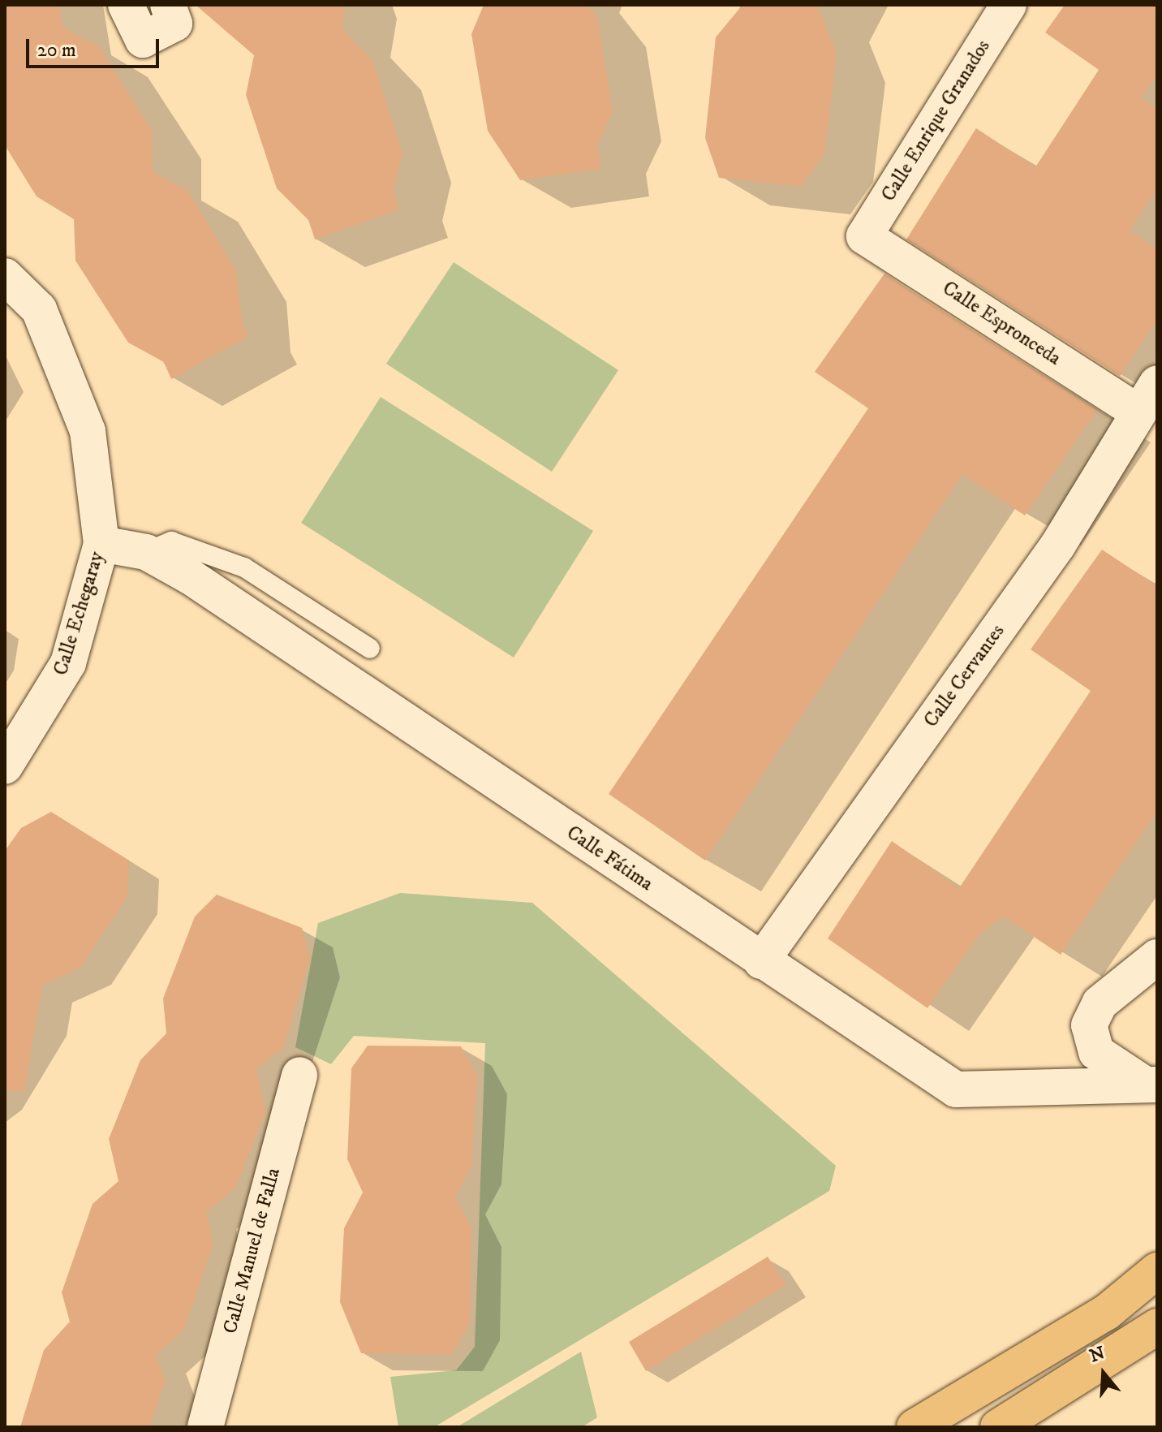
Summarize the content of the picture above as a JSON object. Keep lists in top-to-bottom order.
{
  "streets": {
    "street": [
      "Calle Enrique Granados",
      "Calle Espronceda",
      "Calle Echegaray",
      "Calle Cervantes",
      "Calle Fátima",
      "Calle Manuel de Falla"
    ]
  },
  "crossings": [
    ["Calle Enrique Granados", "Calle Espronceda"],
    ["Calle Espronceda", "Calle Cervantes"],
    ["Calle Echegaray", "Calle Fátima"],
    ["Calle Cervantes", "Calle Fátima"]
  ],
  "scale_bar": "20 m",
  "north": "top"
}
